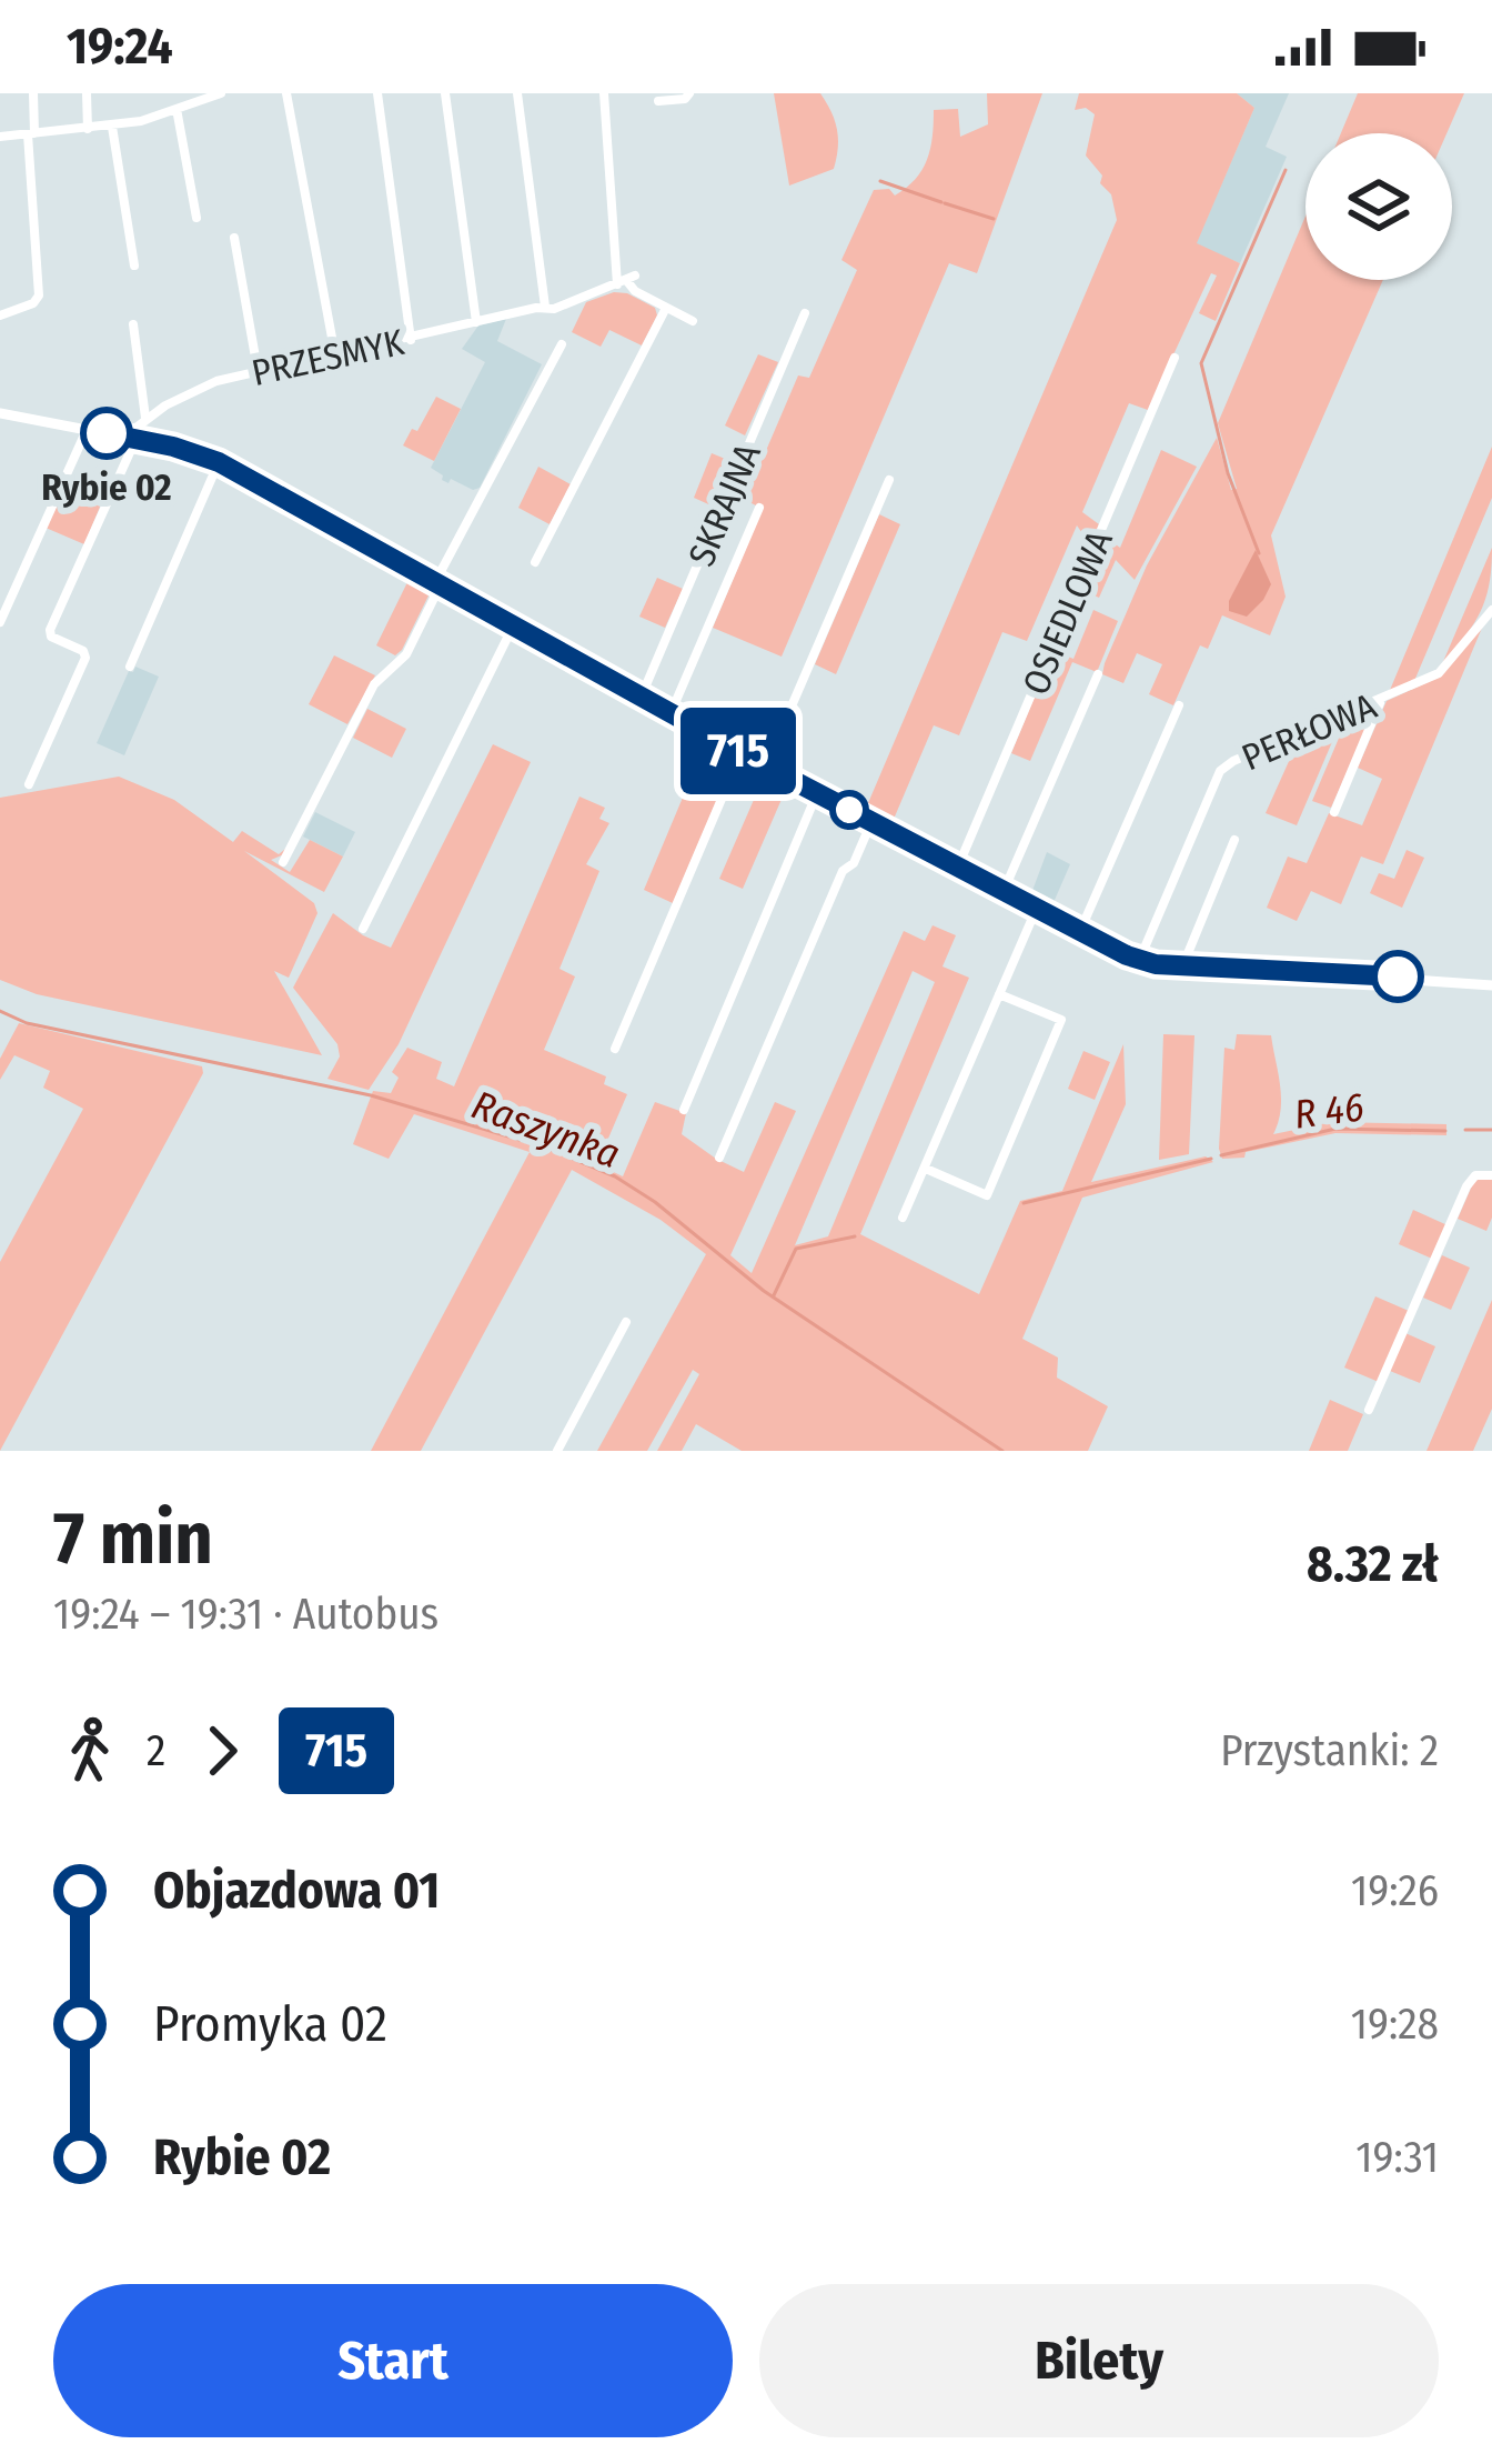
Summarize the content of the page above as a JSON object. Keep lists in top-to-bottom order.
{
  "streets": {
    "street": [
      "PRZESMYK",
      "SKRAJNA",
      "OSIEDLOWA",
      "PERŁOWA"
    ]
  },
  "water": ["R 46", "Raszynka"],
  "places": ["Rybie 02"],
  "lines": ["bus line 715"],
  "page": {
    "status": "19:24",
    "on_map": "715",
    "heading": ["7 min", "19:24 – 19:31 · Autobus", "8.32 zł"],
    "legs": ["2", "715", "Przystanki: 2"],
    "list": [
      {
        "name": "Objazdowa 01",
        "value": "19:26"
      },
      {
        "name": "Promyka 02",
        "value": "19:28"
      },
      {
        "name": "Rybie 02",
        "value": "19:31"
      }
    ],
    "buttons": ["Start", "Bilety"]
  }
}
